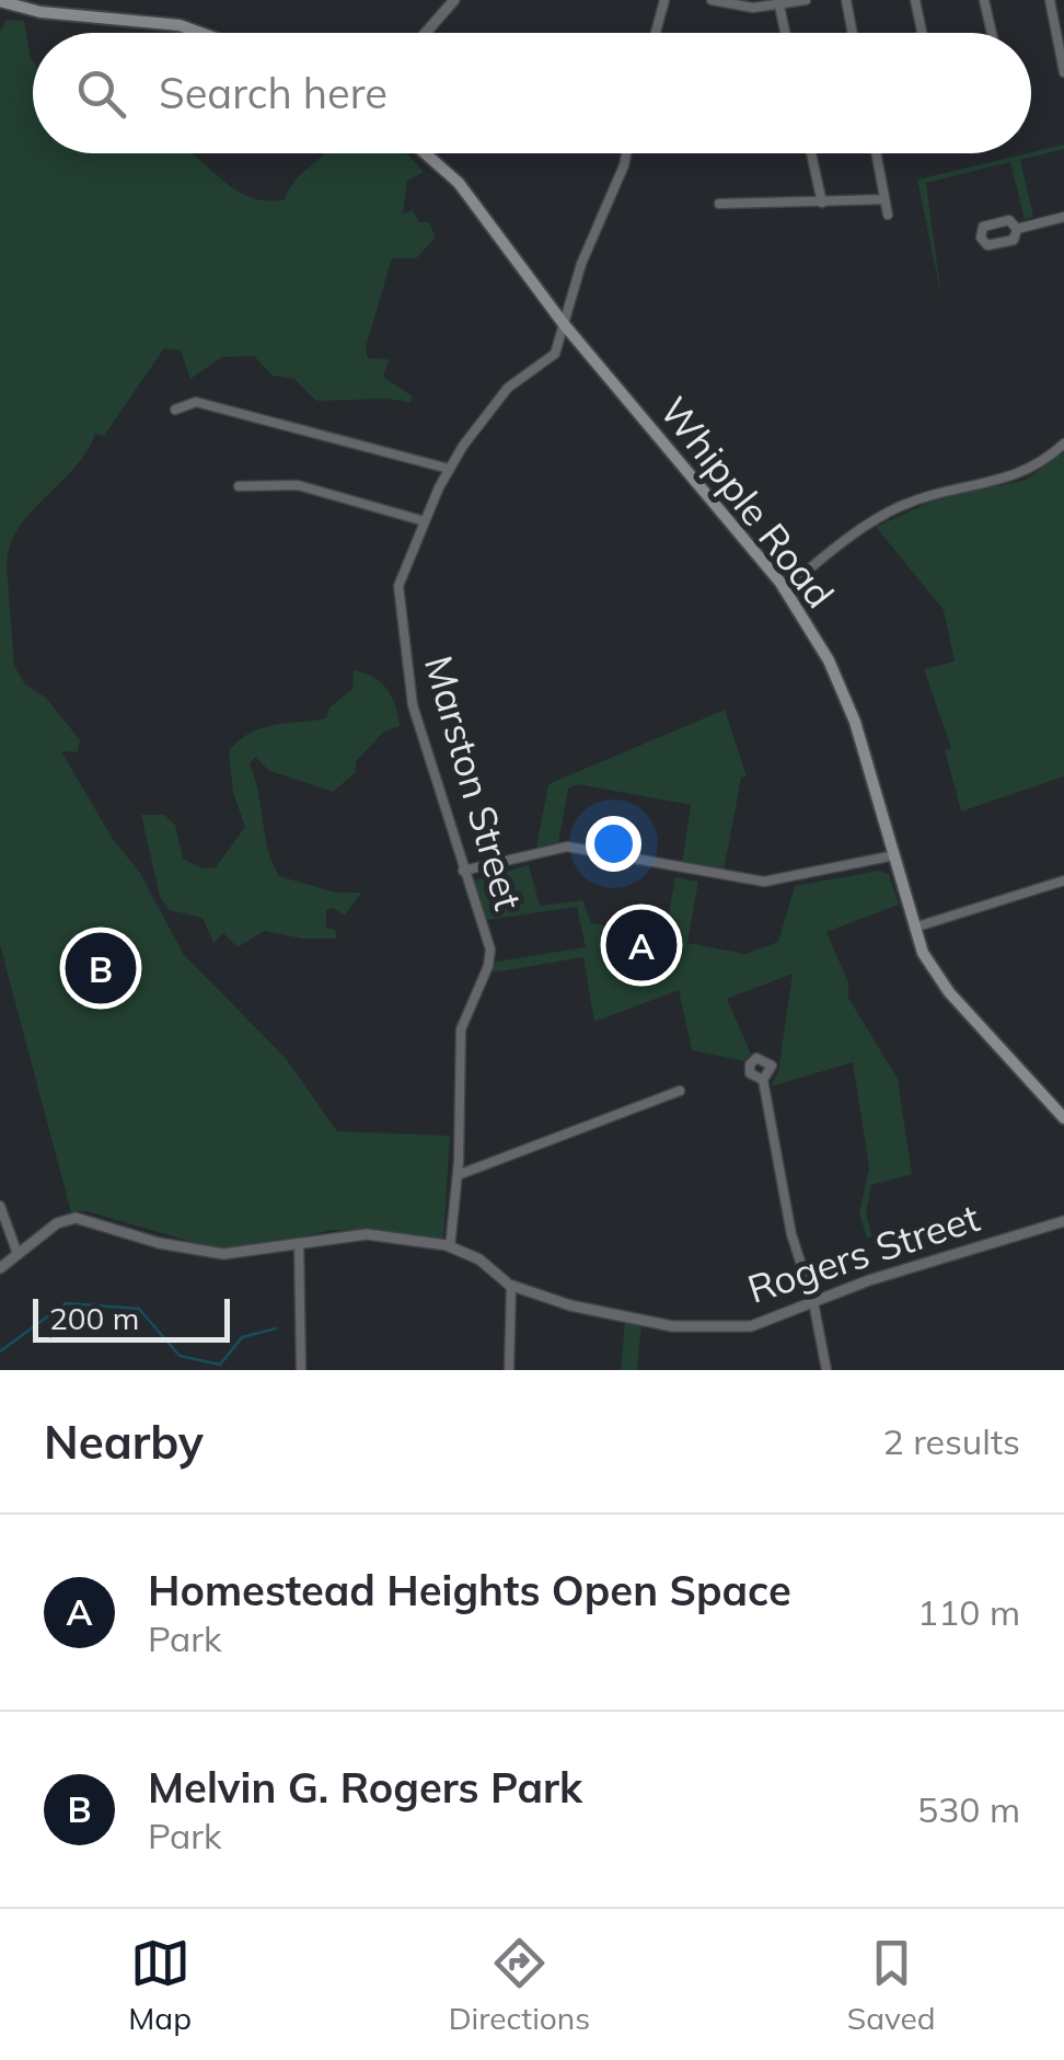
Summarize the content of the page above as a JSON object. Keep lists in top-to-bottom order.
{
  "streets": {
    "main road": ["Whipple Road"],
    "street": ["Marston Street", "Rogers Street"]
  },
  "crossings": [
    ["Whipple Road", "Marston Street"],
    ["Marston Street", "Rogers Street"]
  ],
  "scale_bar": "200 m",
  "page": {
    "search": "Search here",
    "pins": ["A", "B"],
    "scale": "200 m",
    "heading": ["Nearby", "2 results"],
    "list": [
      {
        "mark": "A",
        "name": "Homestead Heights Open Space",
        "note": "Park",
        "value": "110 m"
      },
      {
        "mark": "B",
        "name": "Melvin G. Rogers Park",
        "note": "Park",
        "value": "530 m"
      }
    ],
    "nav": ["Map", "Directions", "Saved"]
  }
}
